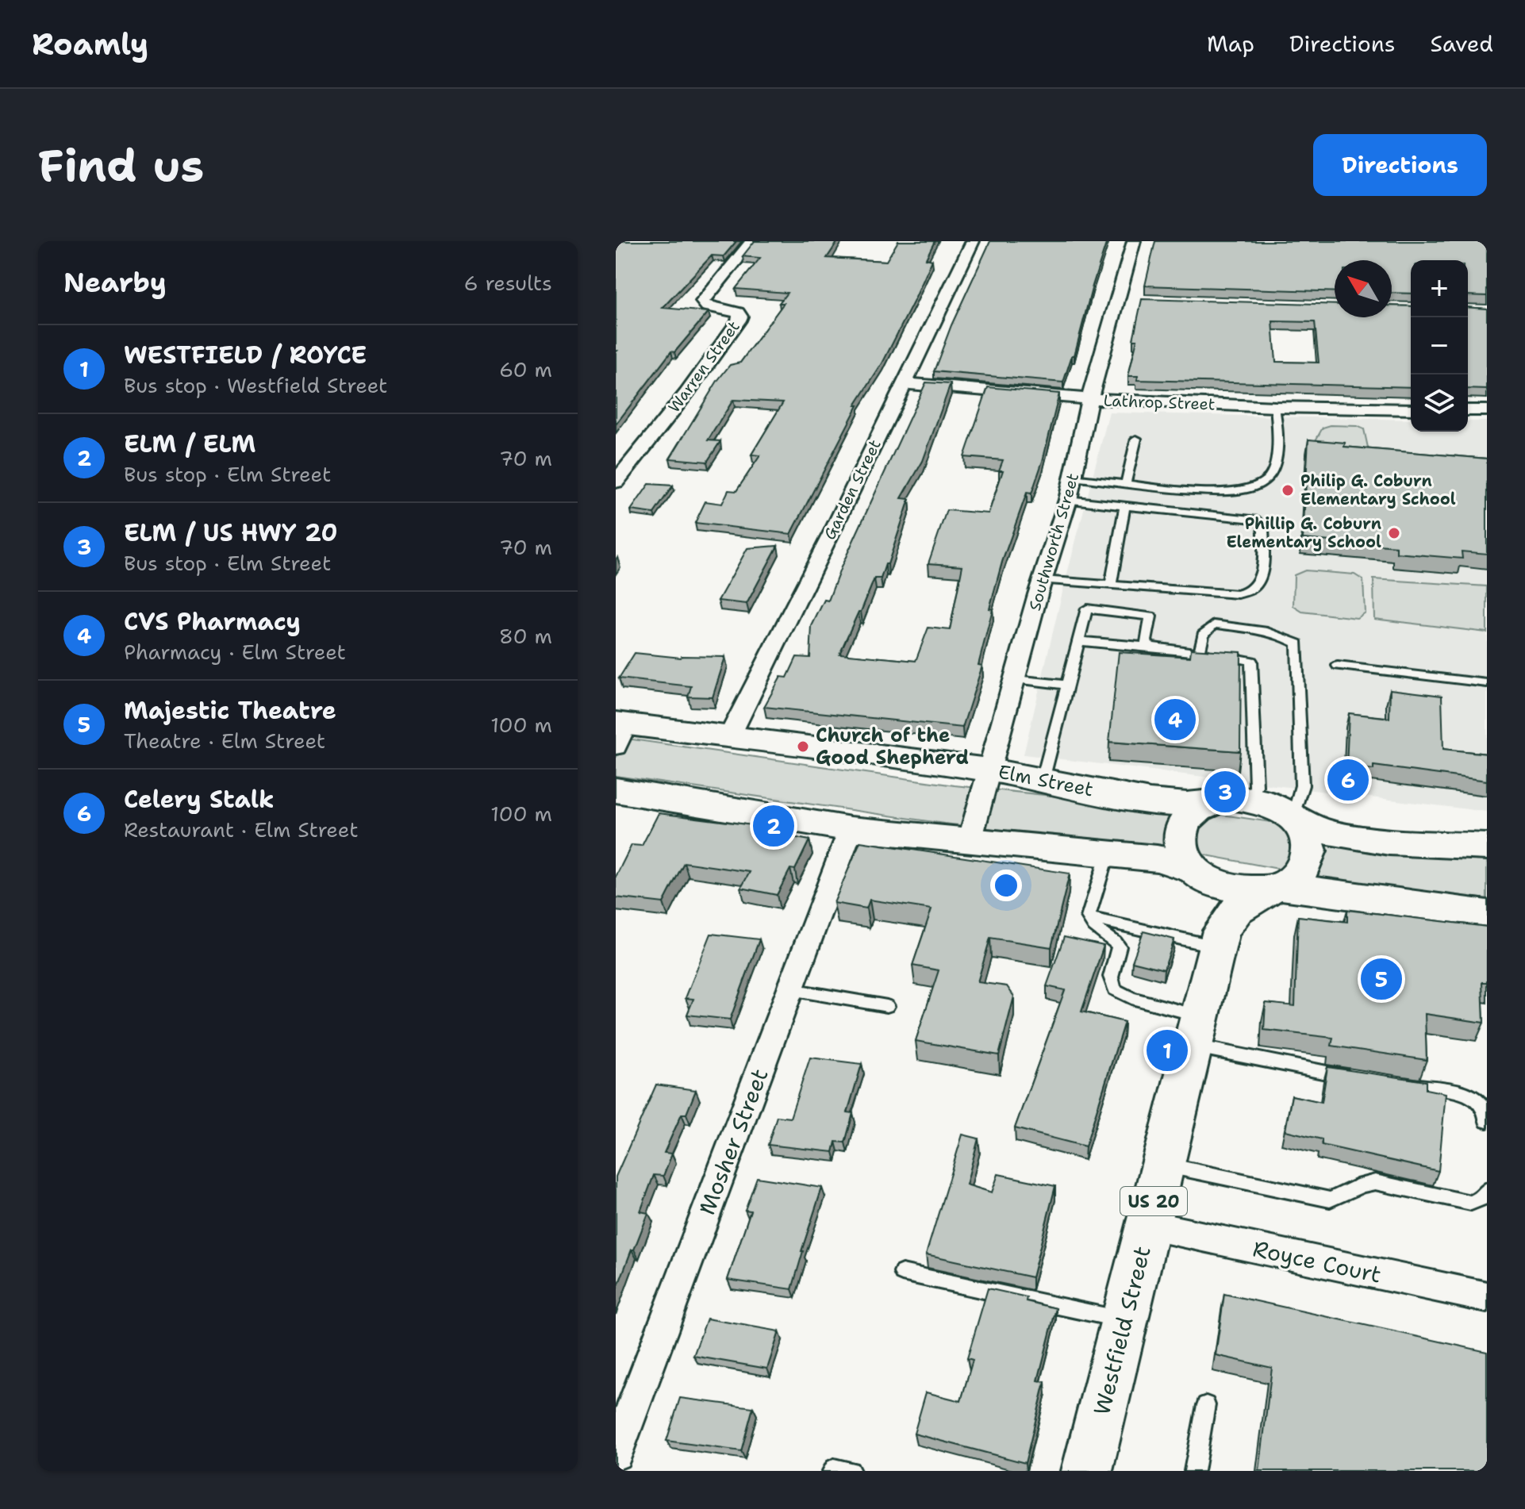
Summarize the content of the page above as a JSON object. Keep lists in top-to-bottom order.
{
  "streets": {
    "main road": ["Elm Street", "US 20", "Westfield Street"],
    "street": [
      "Warren Street",
      "Lathrop Street",
      "Garden Street",
      "Southworth Street",
      "Mosher Street",
      "Royce Court"
    ]
  },
  "crossings": [
    ["Lathrop Street", "Garden Street"],
    ["Lathrop Street", "Southworth Street"],
    ["Garden Street", "Elm Street"],
    ["Southworth Street", "Elm Street"],
    ["Elm Street", "US 20"],
    ["Elm Street", "Westfield Street"],
    ["US 20", "Westfield Street"],
    ["Royce Court", "Westfield Street"]
  ],
  "places": ["Philip G. Coburn Elementary School", "Phillip G. Coburn Elementary School", "Church of the Good Shepherd"],
  "north": "top left",
  "page": {
    "header": "Roamly",
    "nav": ["Map", "Directions", "Saved"],
    "buttons": "Directions",
    "title": "Find us",
    "heading": ["Nearby", "6 results"],
    "map_buttons": ["+", "−"],
    "list": [
      {
        "mark": "1",
        "name": "WESTFIELD / ROYCE",
        "note": "Bus stop · Westfield Street",
        "value": "60 m"
      },
      {
        "mark": "2",
        "name": "ELM / ELM",
        "note": "Bus stop · Elm Street",
        "value": "70 m"
      },
      {
        "mark": "3",
        "name": "ELM / US HWY 20",
        "note": "Bus stop · Elm Street",
        "value": "70 m"
      },
      {
        "mark": "4",
        "name": "CVS Pharmacy",
        "note": "Pharmacy · Elm Street",
        "value": "80 m"
      },
      {
        "mark": "5",
        "name": "Majestic Theatre",
        "note": "Theatre · Elm Street",
        "value": "100 m"
      },
      {
        "mark": "6",
        "name": "Celery Stalk",
        "note": "Restaurant · Elm Street",
        "value": "100 m"
      }
    ],
    "pins": [
      "4",
      "6",
      "3",
      "2",
      "5",
      "1"
    ]
  }
}
